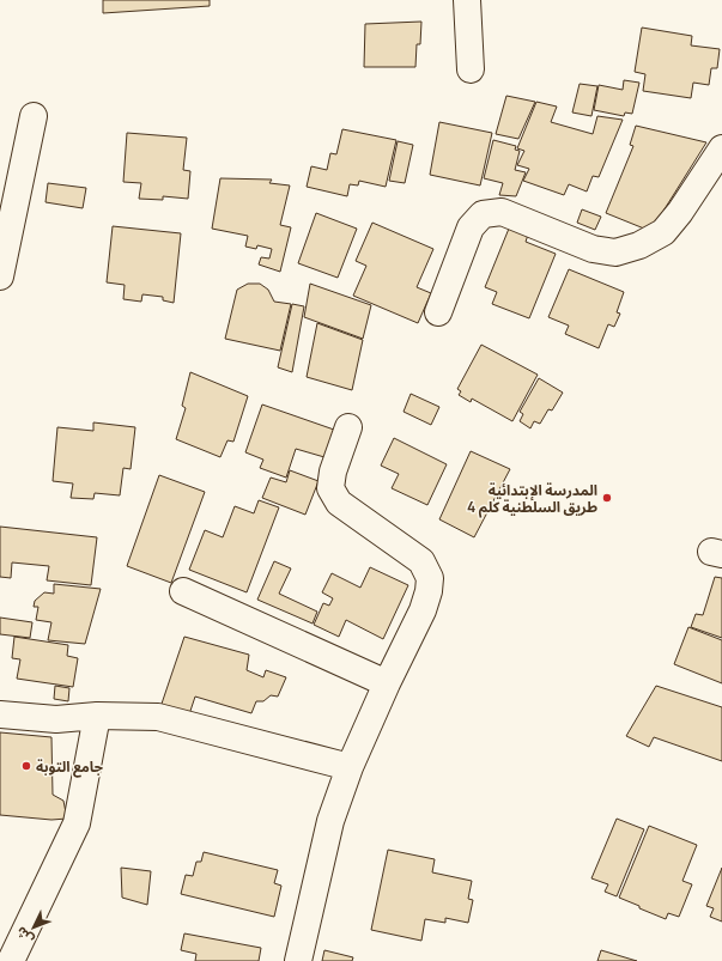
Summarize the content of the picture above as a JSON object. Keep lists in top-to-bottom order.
{
  "places": ["المدرسة الإبتدائية طريق السلطنية كلم 4", "جامع التوبة"],
  "north": "bottom left"
}
